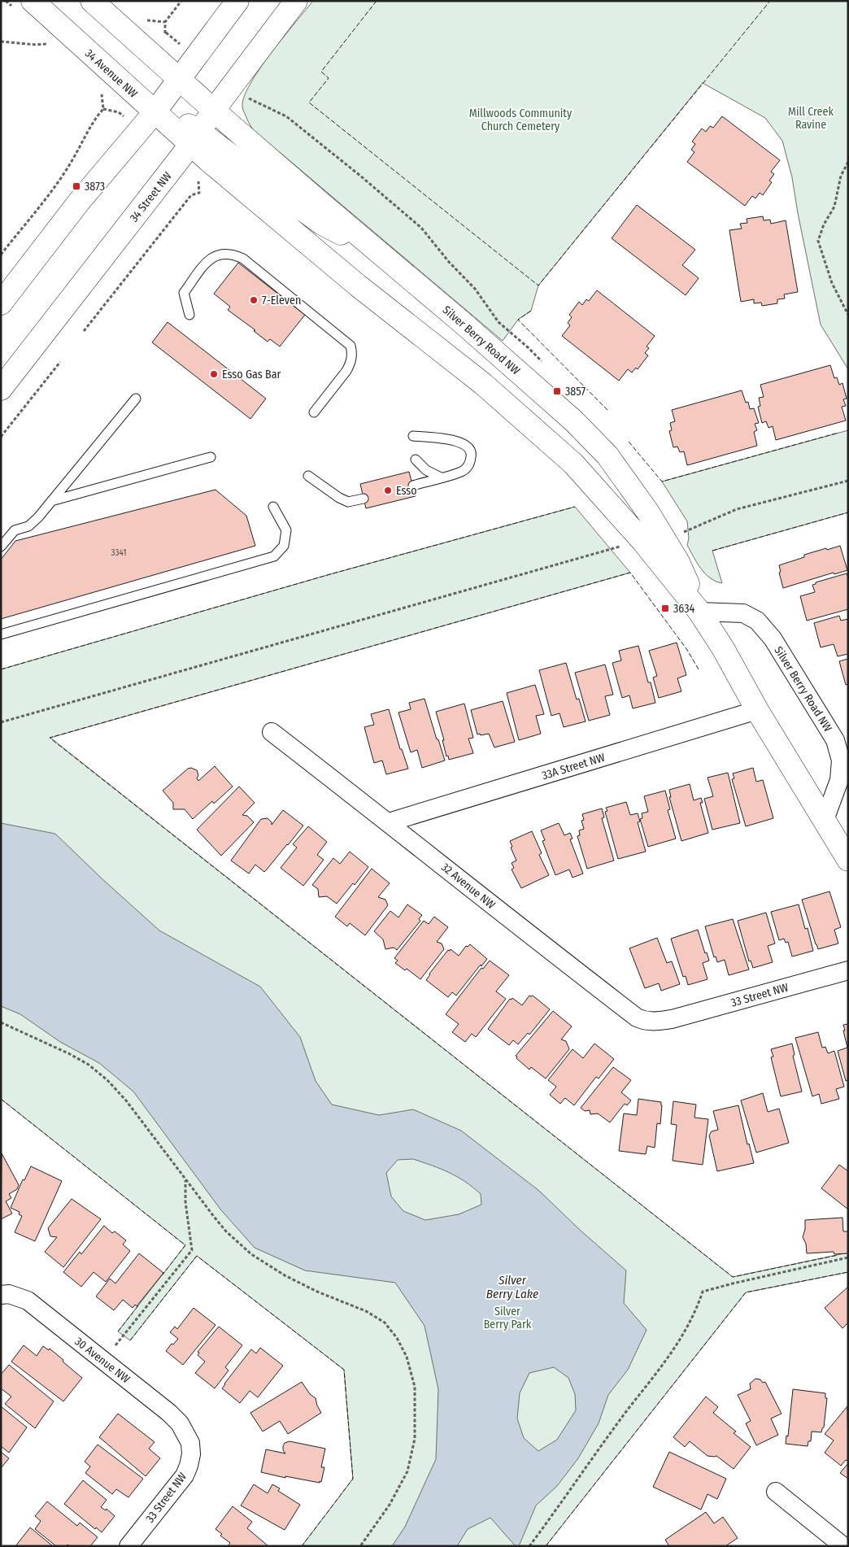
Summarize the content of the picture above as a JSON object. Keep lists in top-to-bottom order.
{
  "streets": {
    "street": [
      "34 Avenue NW",
      "34 Street NW",
      "Silver Berry Road NW",
      "33A Street NW",
      "32 Avenue NW",
      "33 Street NW",
      "30 Avenue NW"
    ]
  },
  "crossings": [
    ["34 Avenue NW", "34 Street NW"],
    ["34 Avenue NW", "Silver Berry Road NW"],
    ["34 Street NW", "Silver Berry Road NW"],
    ["Silver Berry Road NW", "33A Street NW"],
    ["33A Street NW", "32 Avenue NW"],
    ["32 Avenue NW", "33 Street NW"],
    ["33 Street NW", "30 Avenue NW"]
  ],
  "water": ["Silver Berry Lake"],
  "parks": ["Mill Creek Ravine", "Millwoods Community Church Cemetery", "Silver Berry Park"],
  "places": {
    "transit": ["3873", "3857", "3634"],
    "other": ["7-Eleven", "Esso Gas Bar", "Esso"]
  },
  "house_numbers": ["3341"]
}
